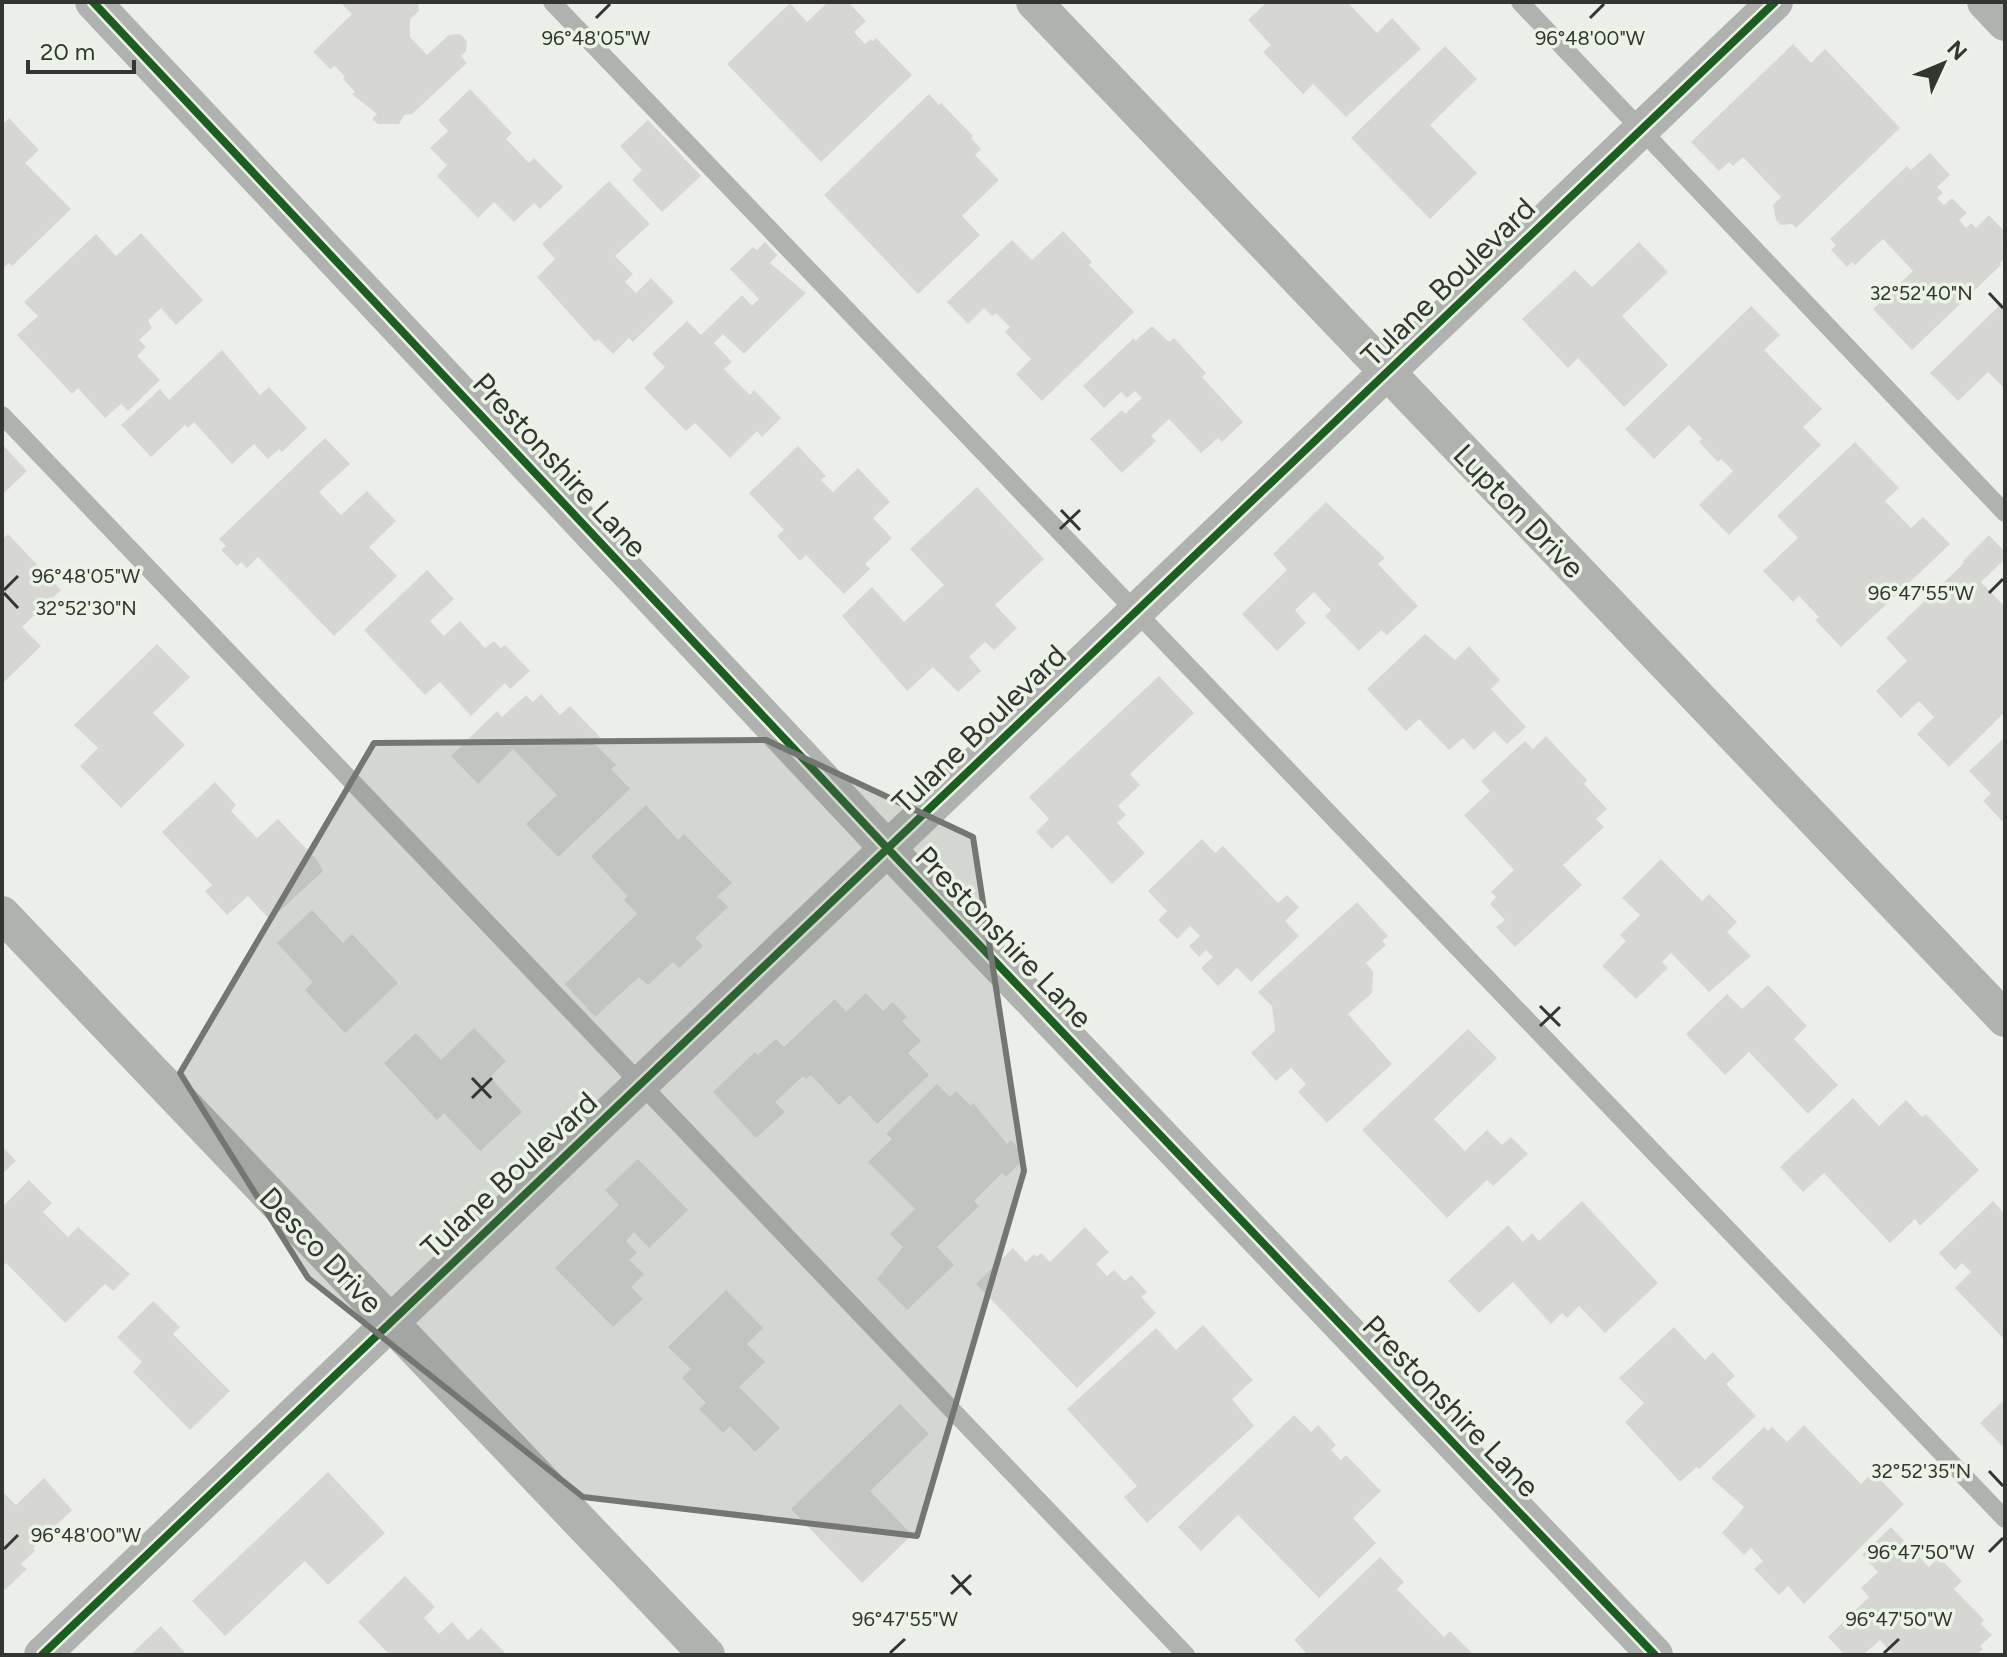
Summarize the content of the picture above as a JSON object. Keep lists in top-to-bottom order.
{
  "streets": {
    "street": [
      "Tulane Boulevard",
      "Prestonshire Lane",
      "Lupton Drive",
      "Desco Drive"
    ]
  },
  "crossings": [
    ["Tulane Boulevard", "Prestonshire Lane"],
    ["Tulane Boulevard", "Lupton Drive"],
    ["Tulane Boulevard", "Desco Drive"]
  ],
  "scale_bar": "20 m",
  "north": "top right",
  "coordinates": [
    "96°48'05\"W",
    "96°48'00\"W",
    "32°52'40\"N",
    "96°47'55\"W",
    "32°52'30\"N",
    "32°52'35\"N",
    "96°47'50\"W"
  ]
}
